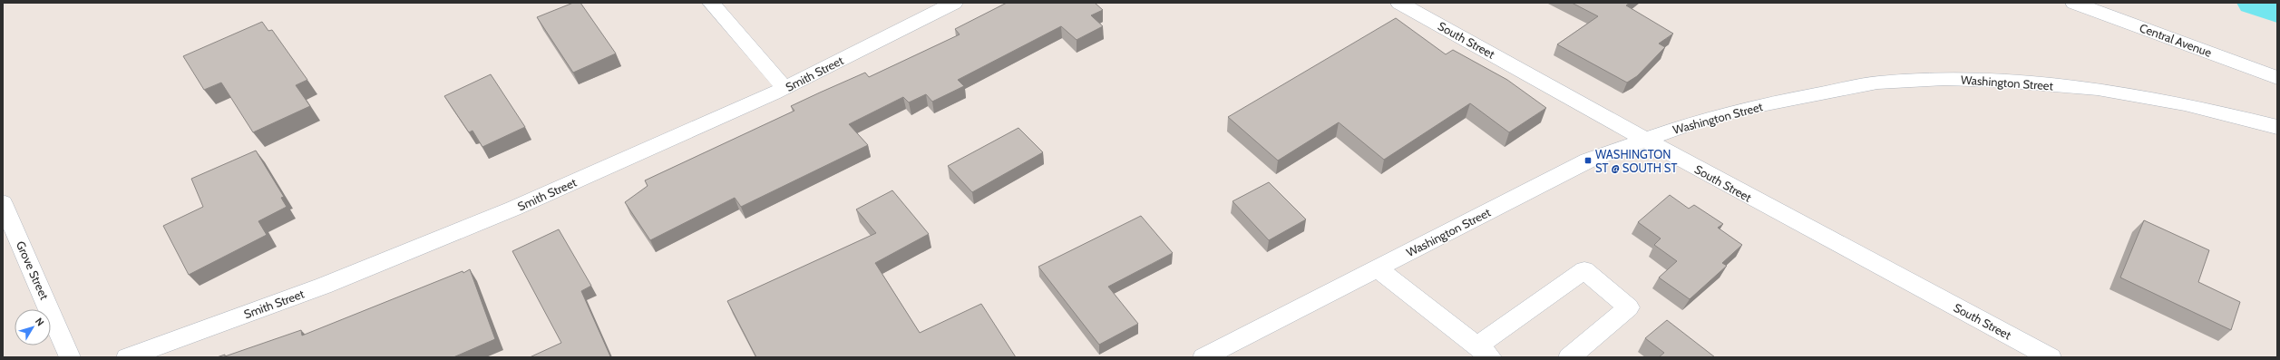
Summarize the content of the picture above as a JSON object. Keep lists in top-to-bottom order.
{
  "streets": {
    "street": [
      "South Street",
      "Central Avenue",
      "Smith Street",
      "Washington Street",
      "Grove Street"
    ]
  },
  "crossings": [
    ["South Street", "Washington Street"]
  ],
  "places": {
    "transit": ["WASHINGTON ST @ SOUTH ST"]
  },
  "north": "top right"
}
